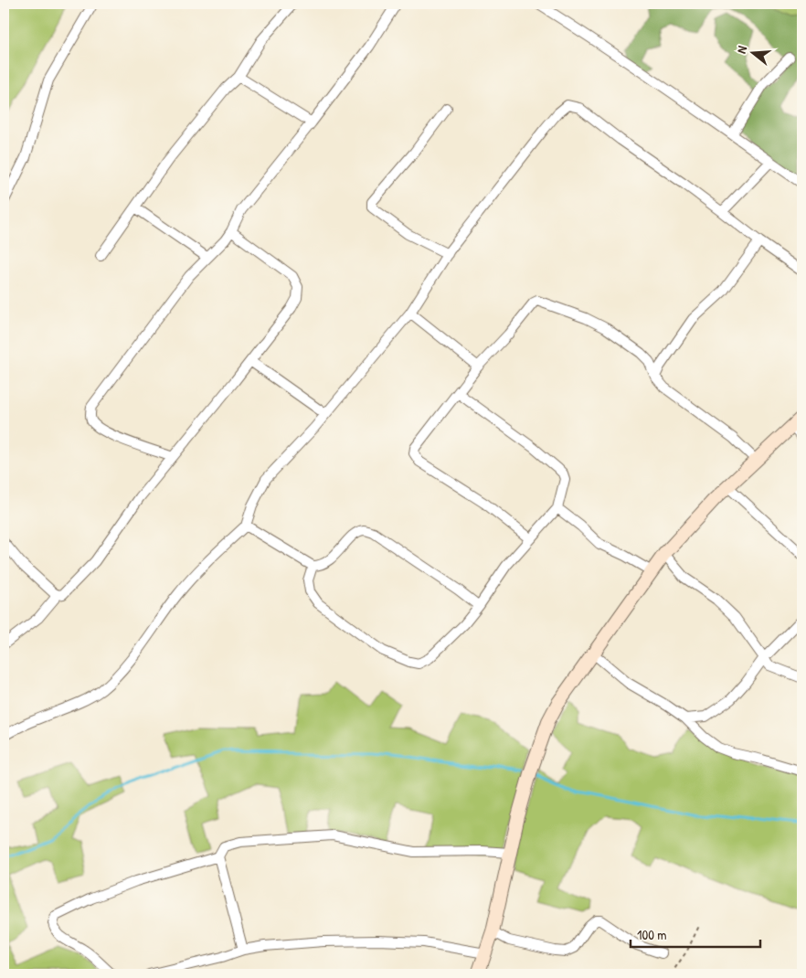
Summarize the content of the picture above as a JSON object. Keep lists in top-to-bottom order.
{
  "scale_bar": "100 m",
  "north": "left"
}
